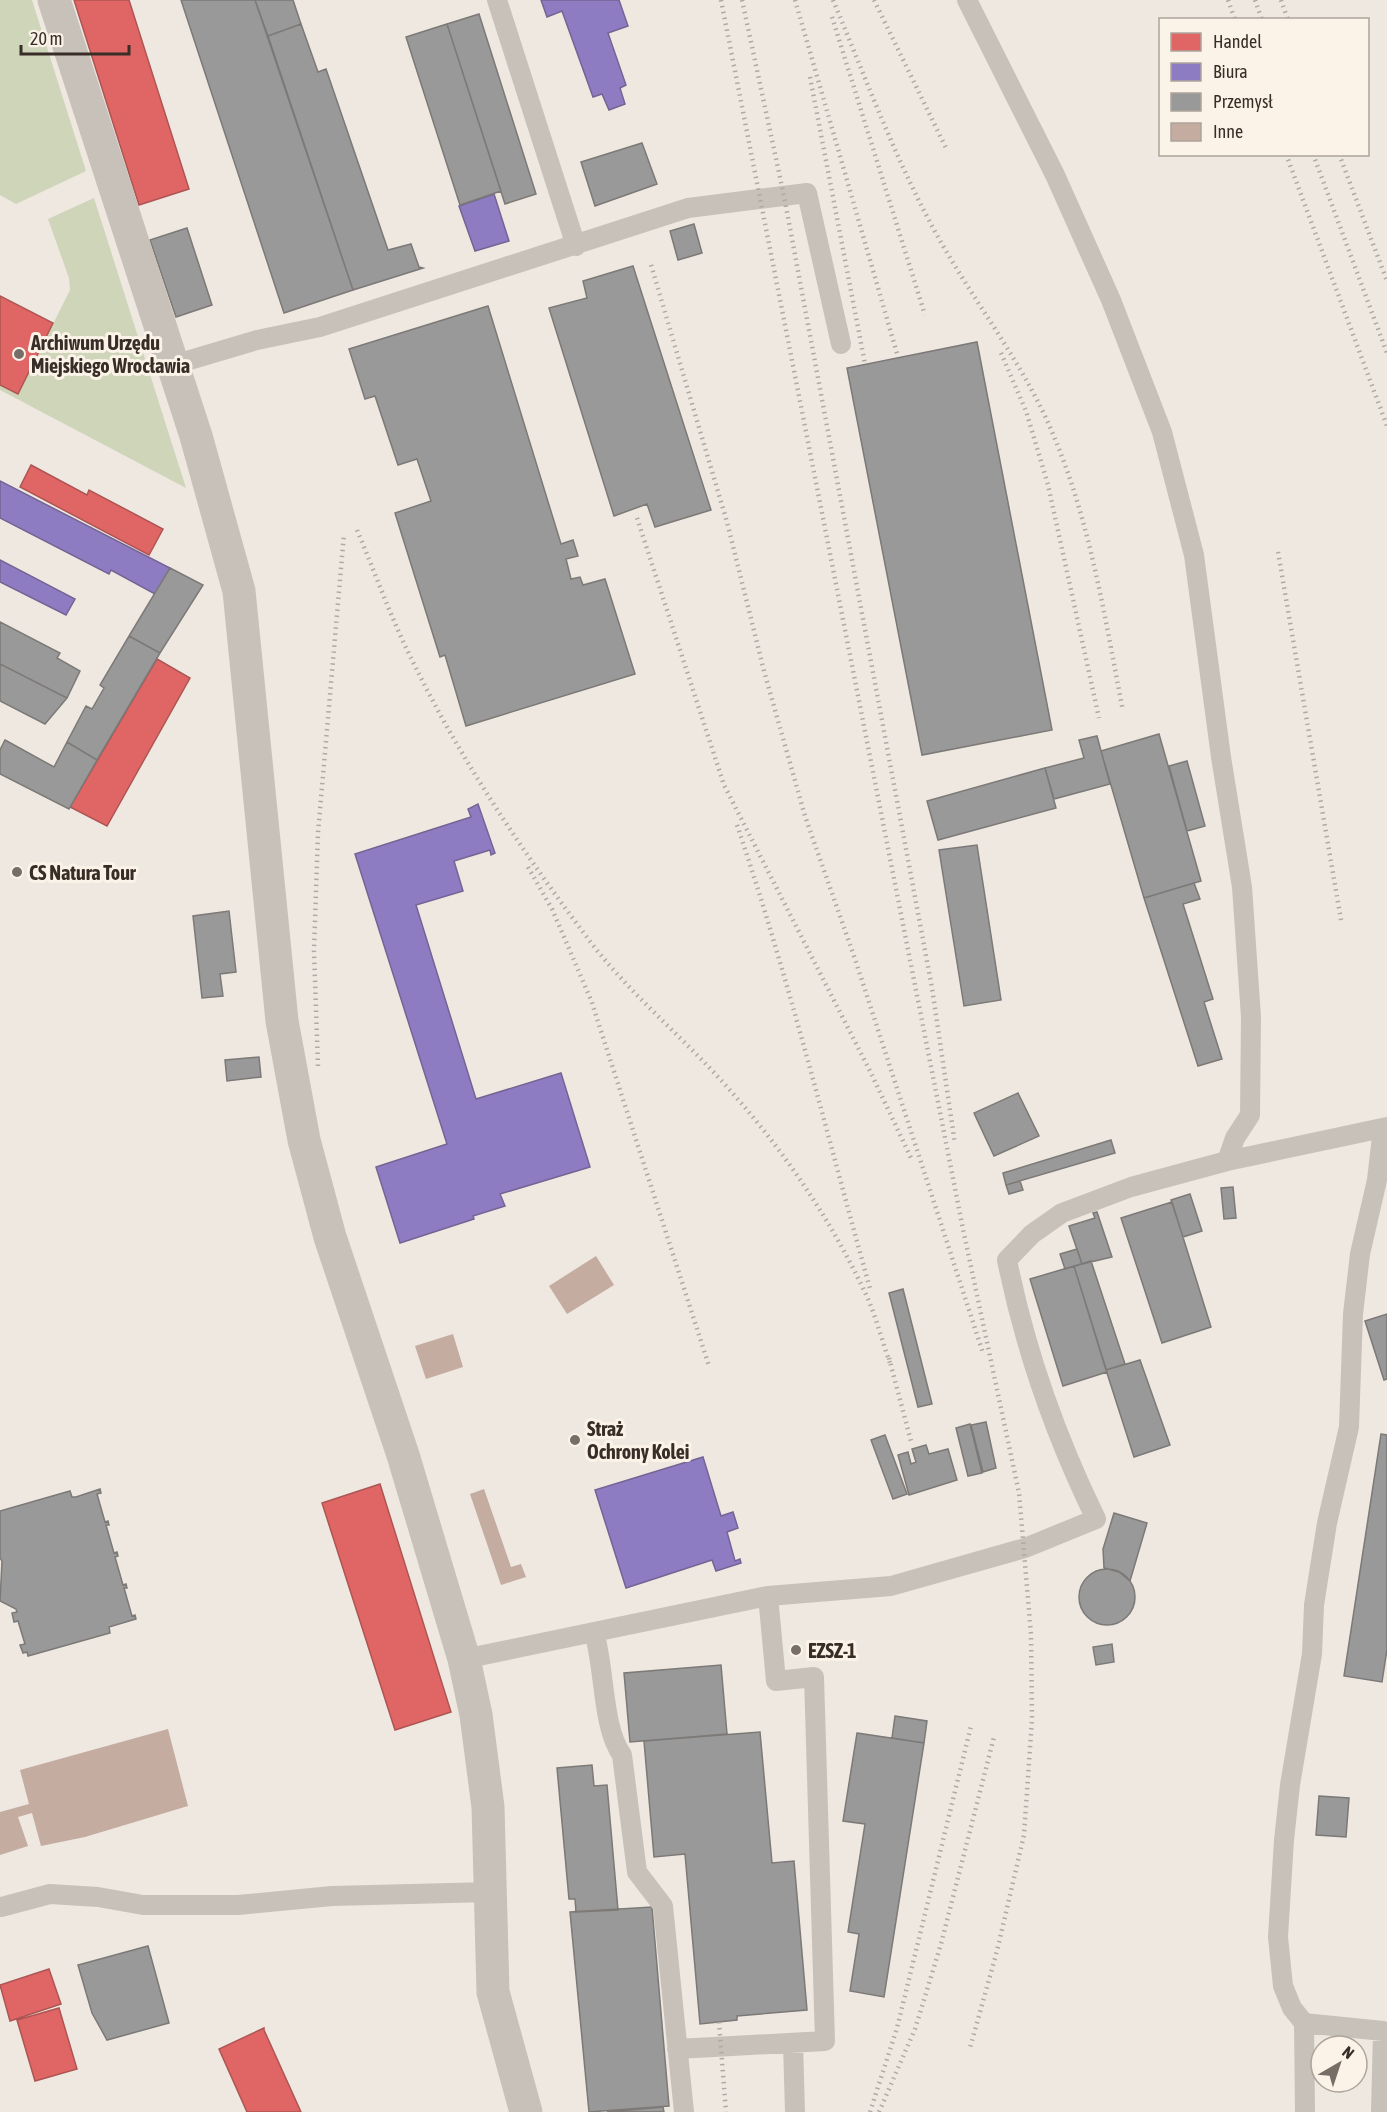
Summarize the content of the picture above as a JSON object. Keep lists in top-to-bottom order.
{
  "places": [
    "Archiwum Urzędu Miejskiego Wrocławia",
    "CS Natura Tour",
    "Straż Ochrony Kolei",
    "EZSZ-1"
  ],
  "legend": [
    "Handel",
    "Biura",
    "Przemysł",
    "Inne"
  ],
  "scale_bar": "20 m",
  "north": "top right"
}
